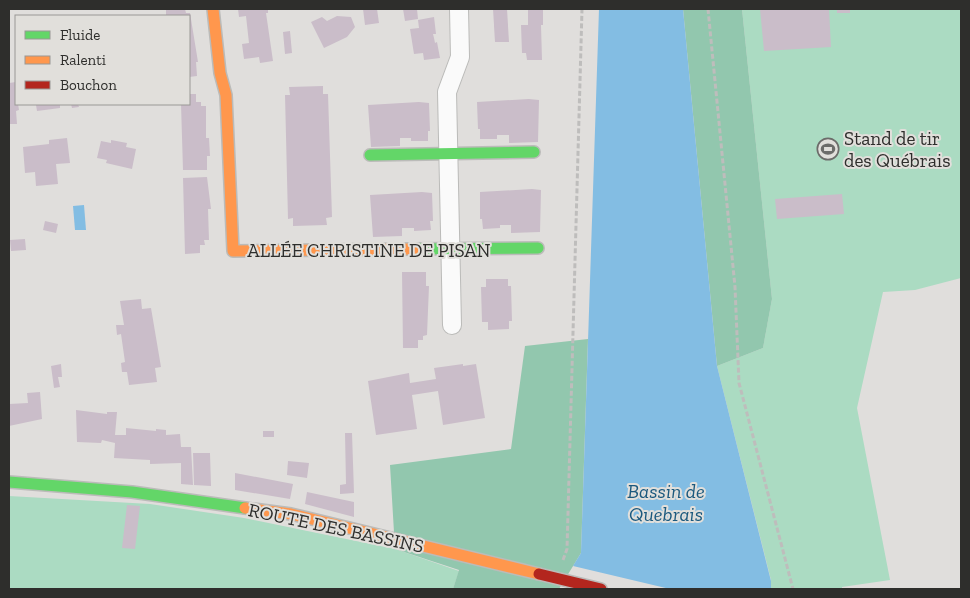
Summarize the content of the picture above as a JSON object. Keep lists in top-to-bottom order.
{
  "streets": {
    "street": ["ALLÉE CHRISTINE DE PISAN", "ROUTE DES BASSINS"]
  },
  "water": ["Bassin de Quebrais"],
  "places": {
    "sports": ["Stand de tir des Québrais"]
  },
  "legend": ["Fluide", "Ralenti", "Bouchon"]
}
